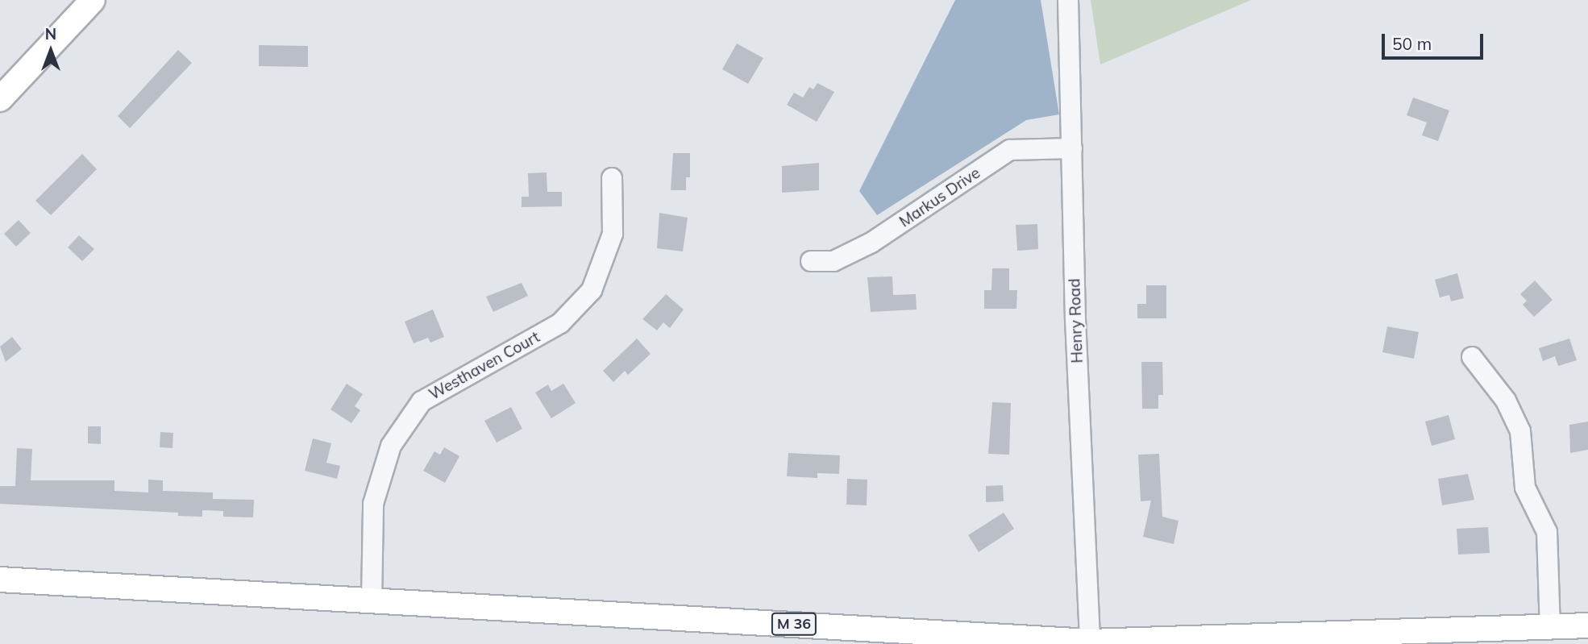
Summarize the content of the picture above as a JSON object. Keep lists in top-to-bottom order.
{
  "streets": {
    "main road": ["M 36"],
    "street": ["Markus Drive", "Henry Road", "Westhaven Court"]
  },
  "crossings": [
    ["Markus Drive", "Henry Road"],
    ["Henry Road", "M 36"],
    ["Westhaven Court", "M 36"]
  ],
  "scale_bar": "50 m",
  "north": "top"
}
